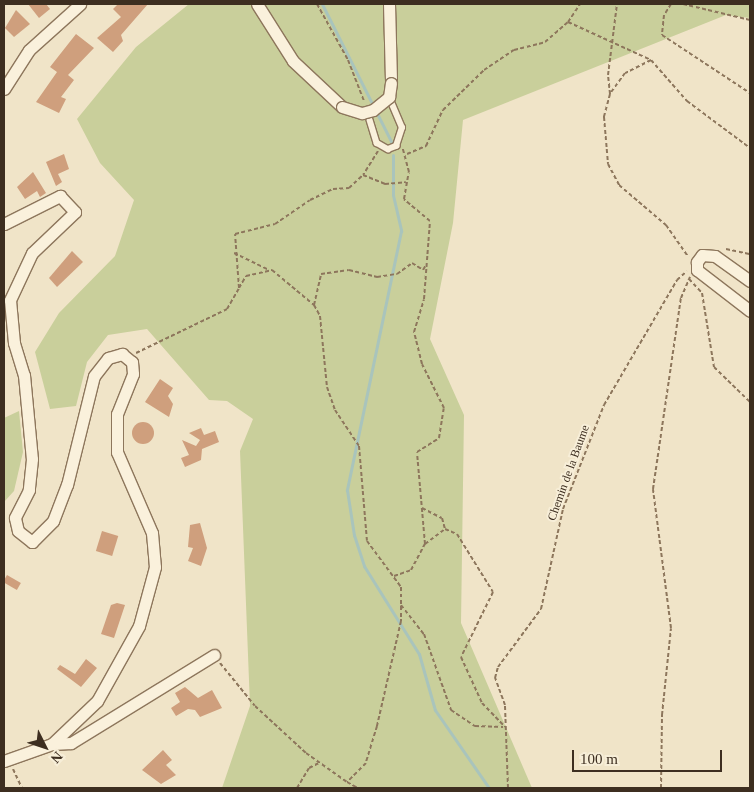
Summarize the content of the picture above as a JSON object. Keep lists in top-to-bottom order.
{
  "streets": {
    "path": ["Chemin de la Baume"]
  },
  "scale_bar": "100 m",
  "north": "bottom right"
}
